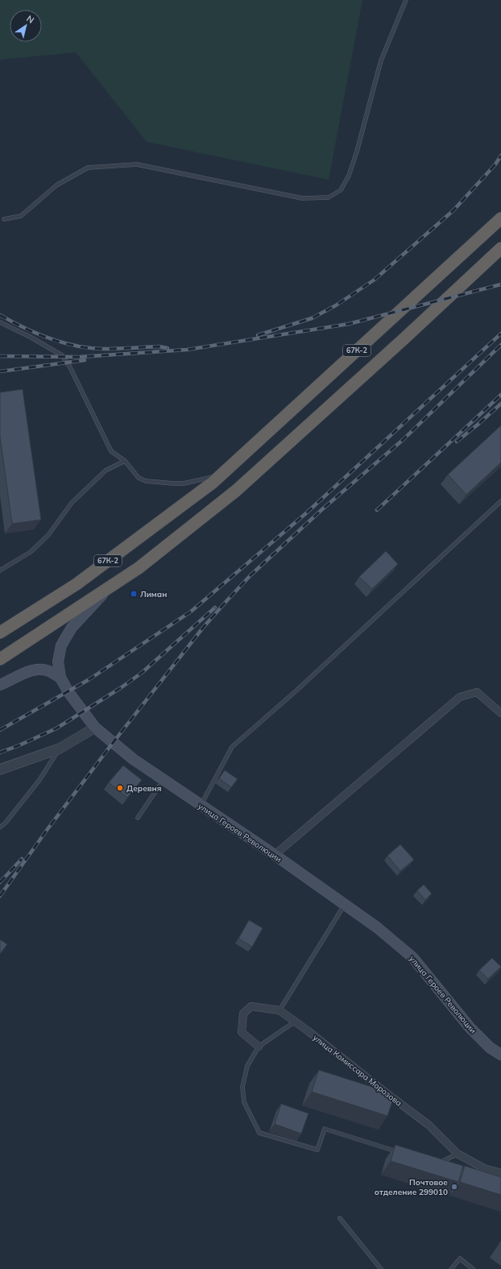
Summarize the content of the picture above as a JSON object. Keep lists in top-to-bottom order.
{
  "streets": {
    "highway": ["67К-2"],
    "main road": ["улица Героев Революции"],
    "street": ["улица Комиссара Морозова"]
  },
  "crossings": [
    ["67К-2", "улица Героев Революции"]
  ],
  "places": {
    "transit": ["Лиман"],
    "other": ["Деревня", "Почтовое отделение 299010"]
  },
  "north": "top right"
}
